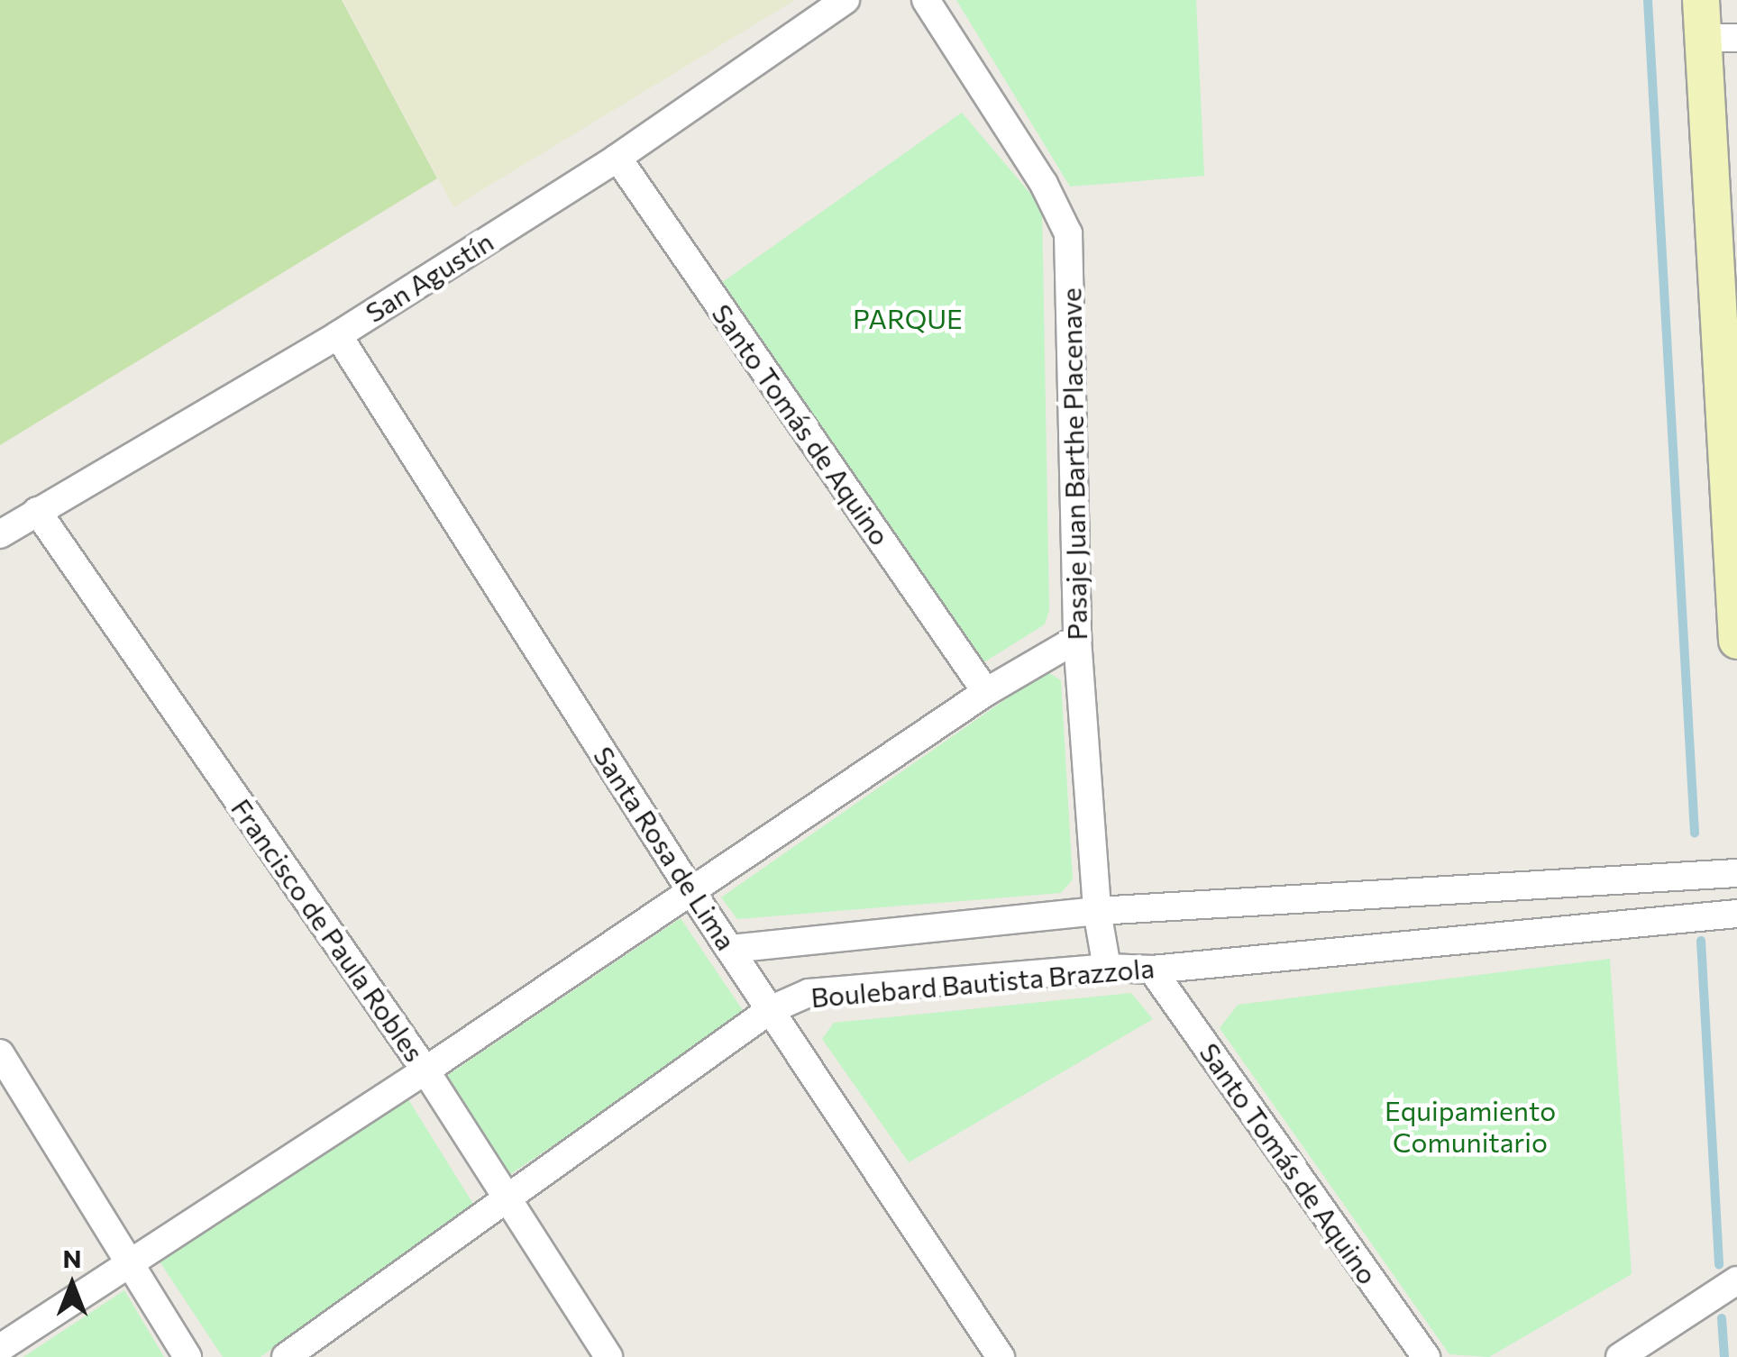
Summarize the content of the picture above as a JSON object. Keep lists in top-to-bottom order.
{
  "streets": {
    "street": [
      "San Agustín",
      "Santo Tomás de Aquino",
      "Pasaje Juan Barthe Placenave",
      "Santa Rosa de Lima",
      "Francisco de Paula Robles",
      "Boulebard Bautista Brazzola"
    ]
  },
  "crossings": [
    ["San Agustín", "Santo Tomás de Aquino"],
    ["San Agustín", "Santa Rosa de Lima"],
    ["San Agustín", "Francisco de Paula Robles"],
    ["Santo Tomás de Aquino", "Boulebard Bautista Brazzola"],
    ["Pasaje Juan Barthe Placenave", "Boulebard Bautista Brazzola"],
    ["Santa Rosa de Lima", "Boulebard Bautista Brazzola"],
    ["Francisco de Paula Robles", "Boulebard Bautista Brazzola"]
  ],
  "parks": ["PARQUE", "Equipamiento Comunitario"],
  "north": "top"
}
